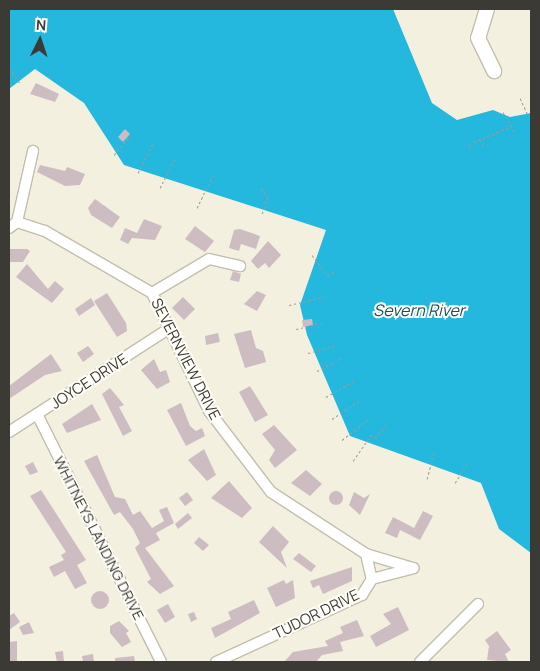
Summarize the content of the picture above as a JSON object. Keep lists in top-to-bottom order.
{
  "streets": {
    "street": [
      "SEVERNVIEW DRIVE",
      "JOYCE DRIVE",
      "WHITNEYS LANDING DRIVE",
      "TUDOR DRIVE"
    ]
  },
  "crossings": [
    ["SEVERNVIEW DRIVE", "JOYCE DRIVE"],
    ["SEVERNVIEW DRIVE", "TUDOR DRIVE"],
    ["JOYCE DRIVE", "WHITNEYS LANDING DRIVE"]
  ],
  "water": ["Severn River"],
  "north": "top"
}
